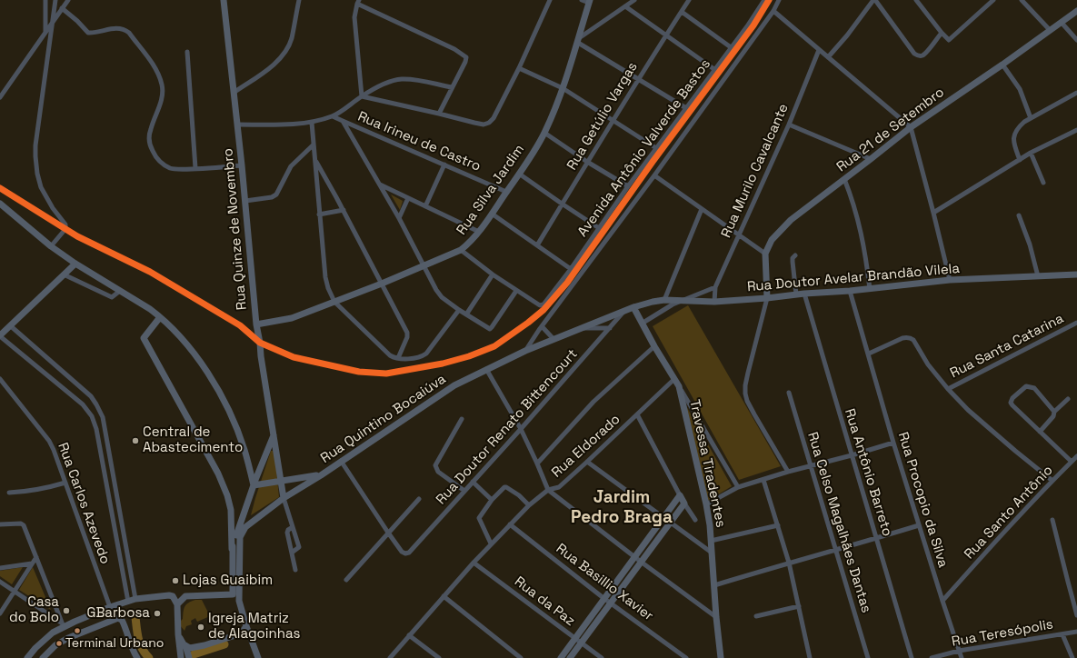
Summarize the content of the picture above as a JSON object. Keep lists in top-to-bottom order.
{
  "streets": {
    "street": [
      "Rua Getúlio Vargas",
      "Rua 21 de Setembro",
      "Rua Irineu de Castro",
      "Avenida Antônio Valverde Bastos",
      "Rua Murilo Cavalcante",
      "Rua Silva Jardim",
      "Rua Quinze de Novembro",
      "Rua Doutor Avelar Brandão Vilela",
      "Rua Santa Catarina",
      "Rua Quintino Bocaiúva",
      "Rua Doutor Renato Bittencourt",
      "Rua Eldorado",
      "Travessa Tiradentes",
      "Rua Antônio Barreto",
      "Rua Procopio da Silva",
      "Rua Carlos Azevedo",
      "Rua Santo Antônio",
      "Rua Celso Magalhães Dantas",
      "Rua Basillio Xavier",
      "Rua da Paz",
      "Rua Teresópolis"
    ]
  },
  "crossings": [
    ["Rua Irineu de Castro", "Rua Silva Jardim"],
    ["Avenida Antônio Valverde Bastos", "Rua Quintino Bocaiúva"],
    ["Rua Murilo Cavalcante", "Rua Doutor Avelar Brandão Vilela"],
    ["Rua Silva Jardim", "Rua Quinze de Novembro"],
    ["Rua Quinze de Novembro", "Rua Quintino Bocaiúva"],
    ["Rua Doutor Avelar Brandão Vilela", "Rua Quintino Bocaiúva"],
    ["Rua Doutor Avelar Brandão Vilela", "Travessa Tiradentes"],
    ["Rua Doutor Avelar Brandão Vilela", "Rua Antônio Barreto"],
    ["Rua Doutor Avelar Brandão Vilela", "Rua Procopio da Silva"],
    ["Rua Quintino Bocaiúva", "Rua Doutor Renato Bittencourt"],
    ["Rua Quintino Bocaiúva", "Travessa Tiradentes"],
    ["Rua Eldorado", "Travessa Tiradentes"],
    ["Rua Procopio da Silva", "Rua Santo Antônio"],
    ["Rua Procopio da Silva", "Rua Teresópolis"]
  ],
  "districts": ["Jardim Pedro Braga"],
  "places": [
    "Central de Abastecimento",
    "Lojas Guaibim",
    "Casa do Bolo",
    "GBarbosa",
    "Igreja Matriz de Alagoinhas",
    "Terminal Urbano"
  ]
}
